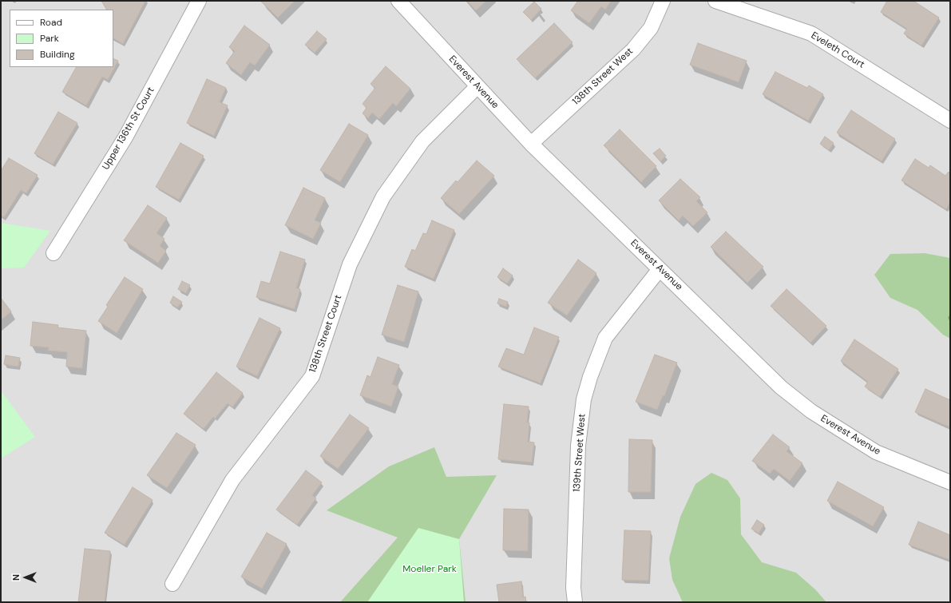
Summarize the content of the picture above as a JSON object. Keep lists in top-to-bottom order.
{
  "streets": {
    "street": [
      "Eveleth Court",
      "138th Street West",
      "Everest Avenue",
      "Upper 136th St Court",
      "138th Street Court",
      "139th Street West"
    ]
  },
  "crossings": [
    ["138th Street West", "Everest Avenue"],
    ["Everest Avenue", "138th Street Court"],
    ["Everest Avenue", "139th Street West"]
  ],
  "parks": ["Moeller Park"],
  "legend": ["Road", "Park", "Building"],
  "north": "left"
}
